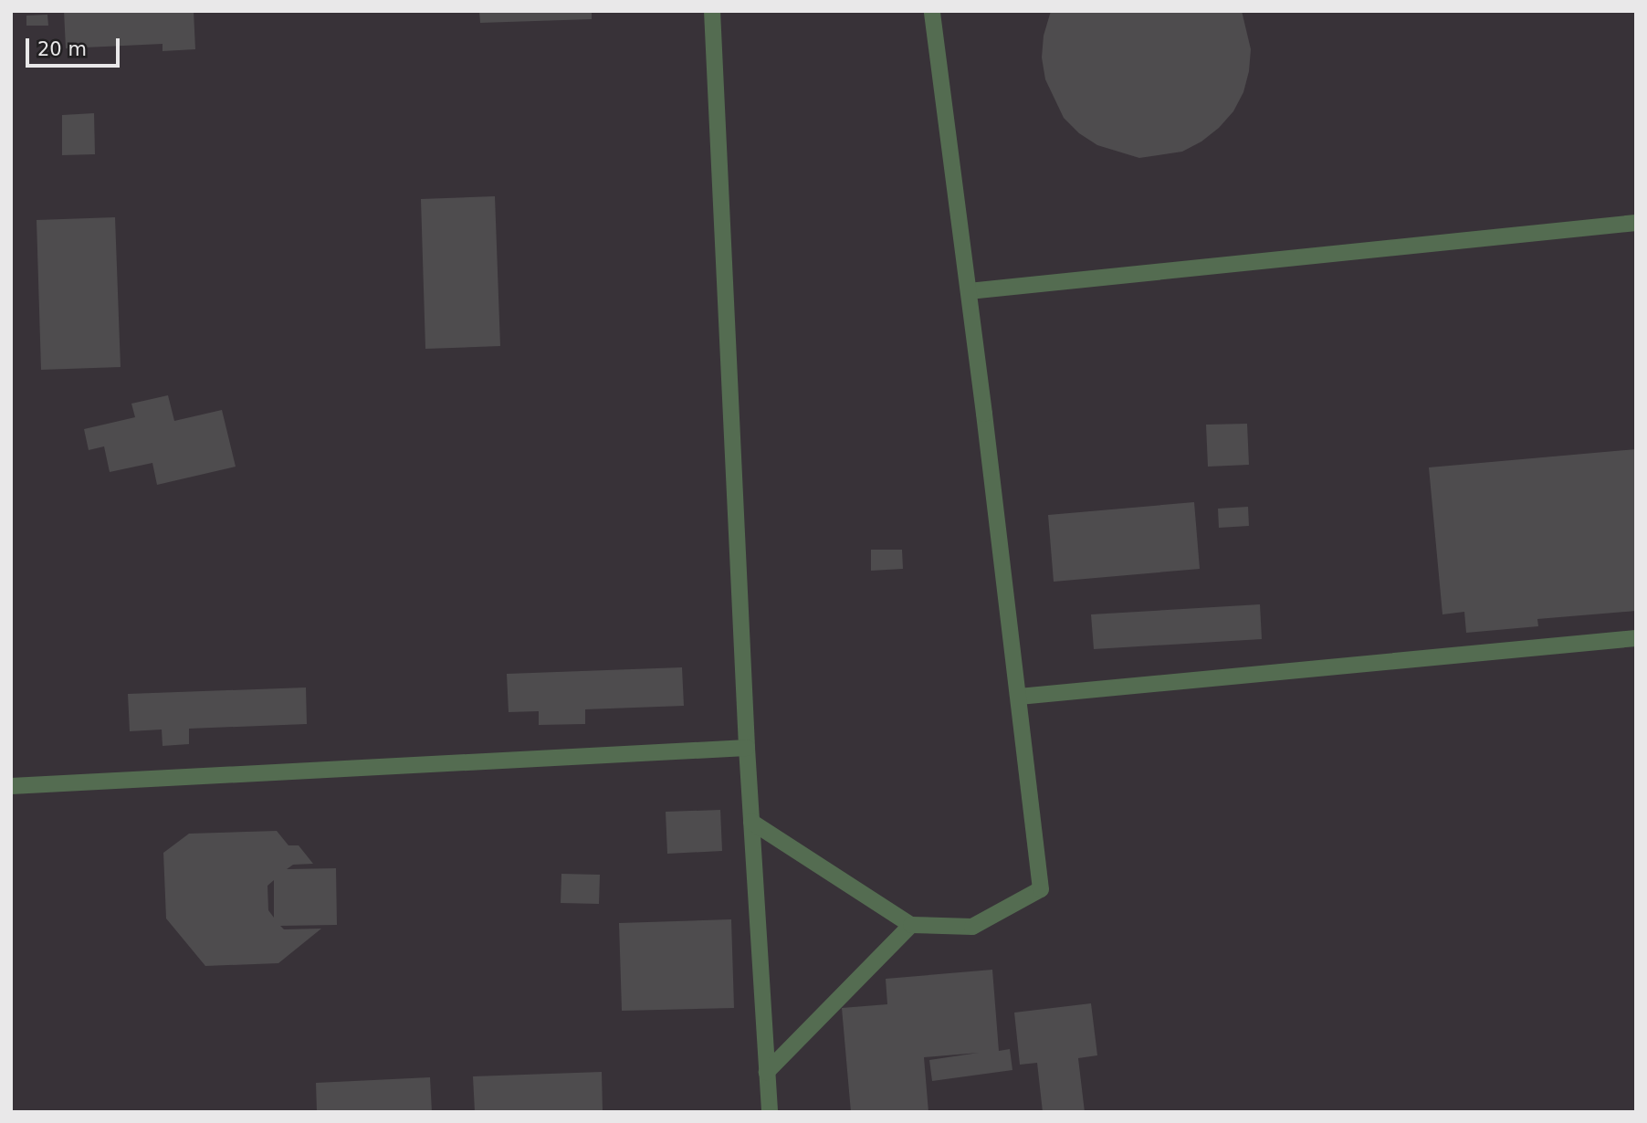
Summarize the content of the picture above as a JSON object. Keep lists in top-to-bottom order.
{
  "scale_bar": "20 m"
}
